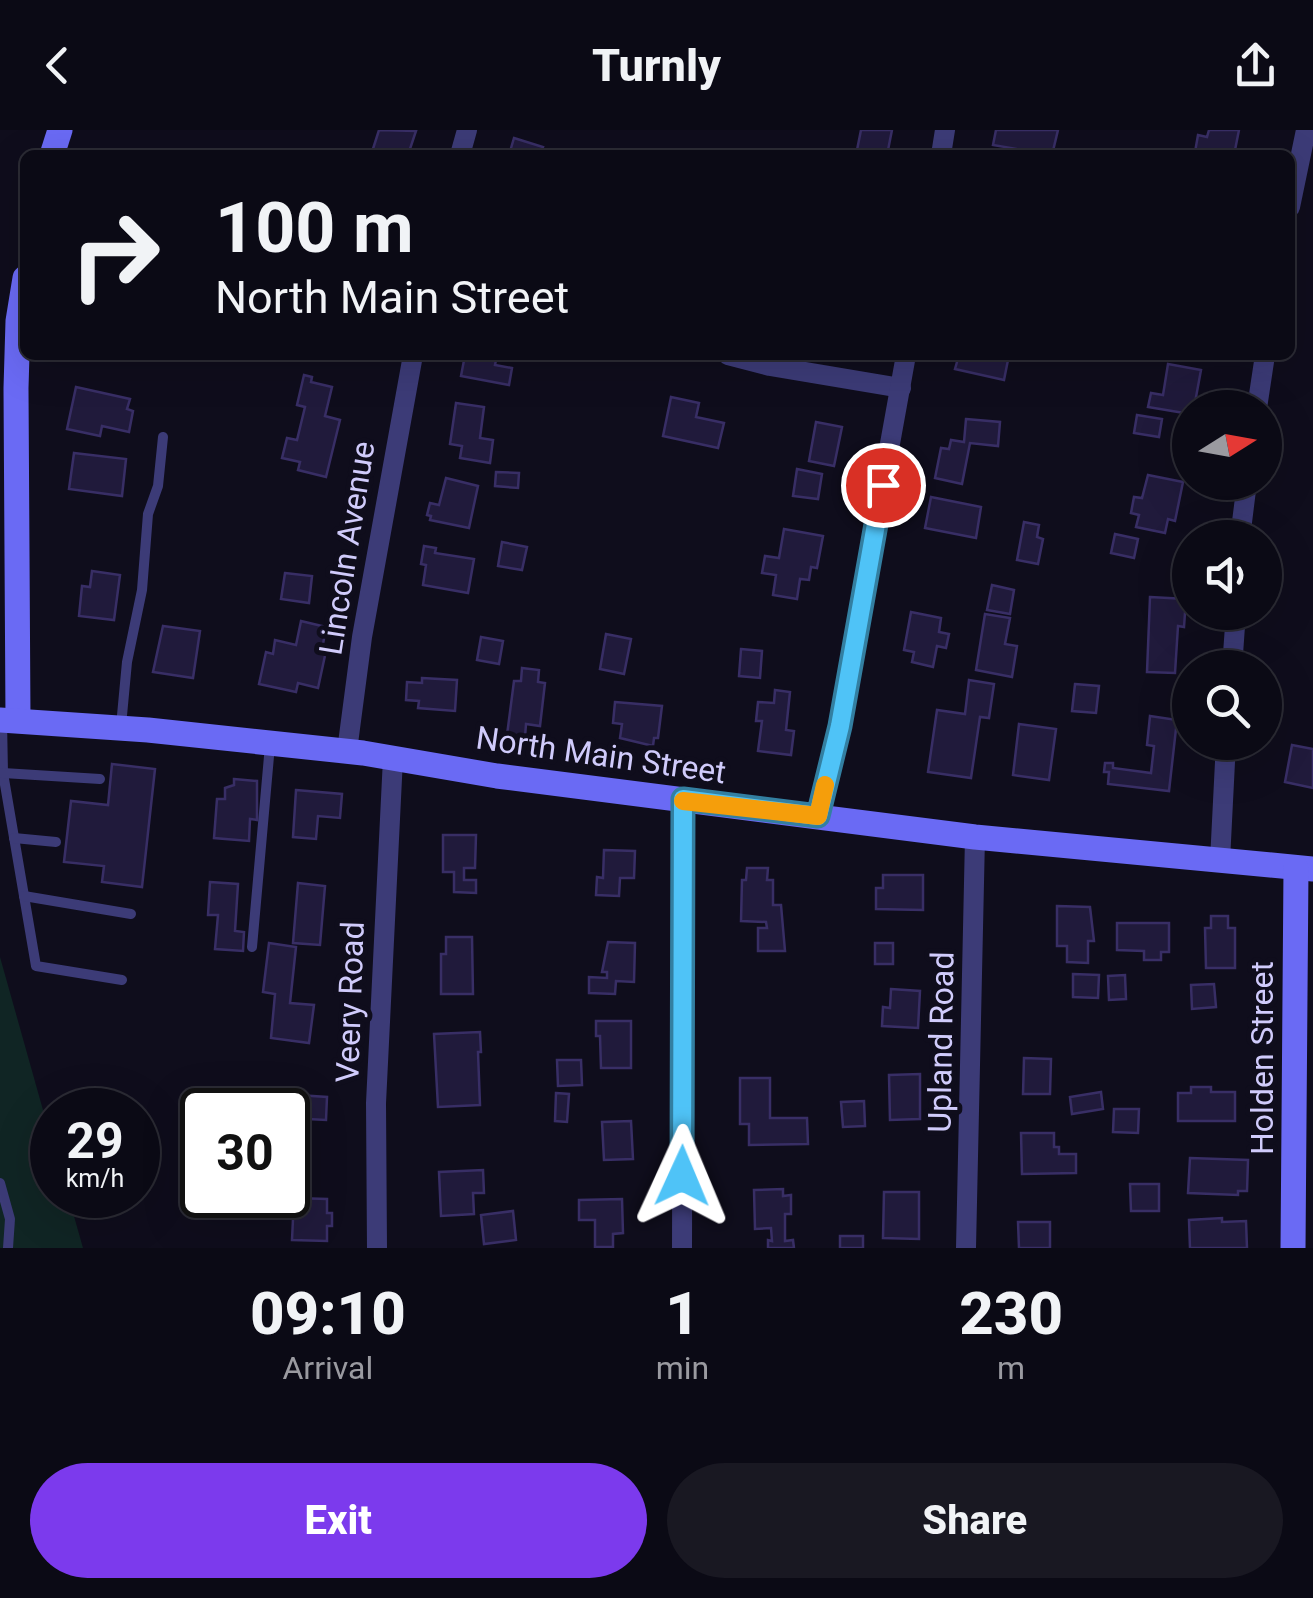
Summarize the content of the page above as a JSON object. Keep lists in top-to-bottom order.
{
  "streets": {
    "main road": ["North Main Street", "Holden Street"],
    "street": ["Lincoln Avenue", "Veery Road", "Upland Road"]
  },
  "crossings": [
    ["Lincoln Avenue", "North Main Street"],
    ["North Main Street", "Veery Road"],
    ["North Main Street", "Upland Road"],
    ["North Main Street", "Holden Street"]
  ],
  "north": "right",
  "page": {
    "header": "Turnly",
    "turn": ["100 m", "North Main Street"],
    "speed": "29 km/h",
    "limit": "30",
    "eta": [
      "09:10",
      "Arrival",
      "1",
      "min",
      "230",
      "m"
    ],
    "buttons": ["Exit", "Share"]
  }
}
